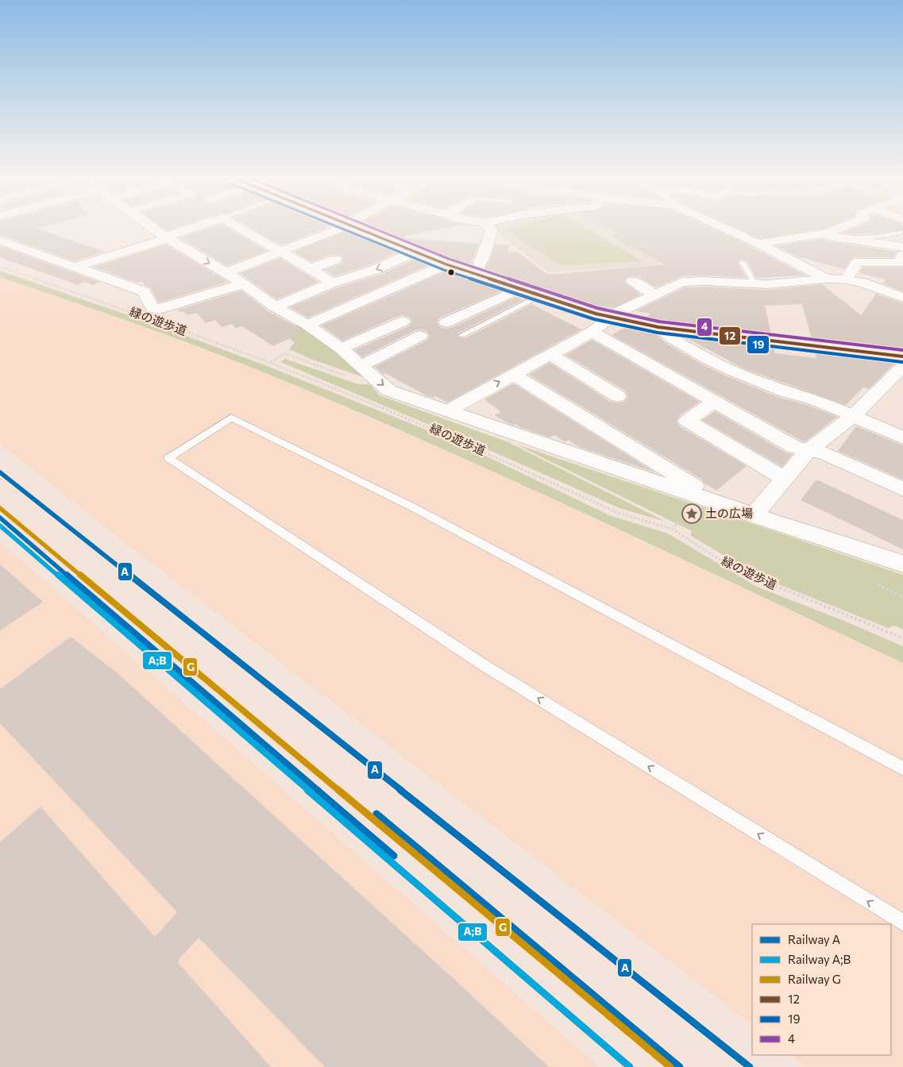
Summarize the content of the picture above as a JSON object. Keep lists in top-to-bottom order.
{
  "streets": {
    "path": ["緑の遊歩道"]
  },
  "places": {
    "place": ["土の広場"]
  },
  "lines": [
    "transit line 12",
    "transit line 19",
    "transit line 4",
    "rail line A",
    "rail line G",
    "rail line A;B"
  ],
  "legend": [
    "Railway A",
    "Railway A;B",
    "Railway G",
    "12",
    "19",
    "4"
  ]
}
